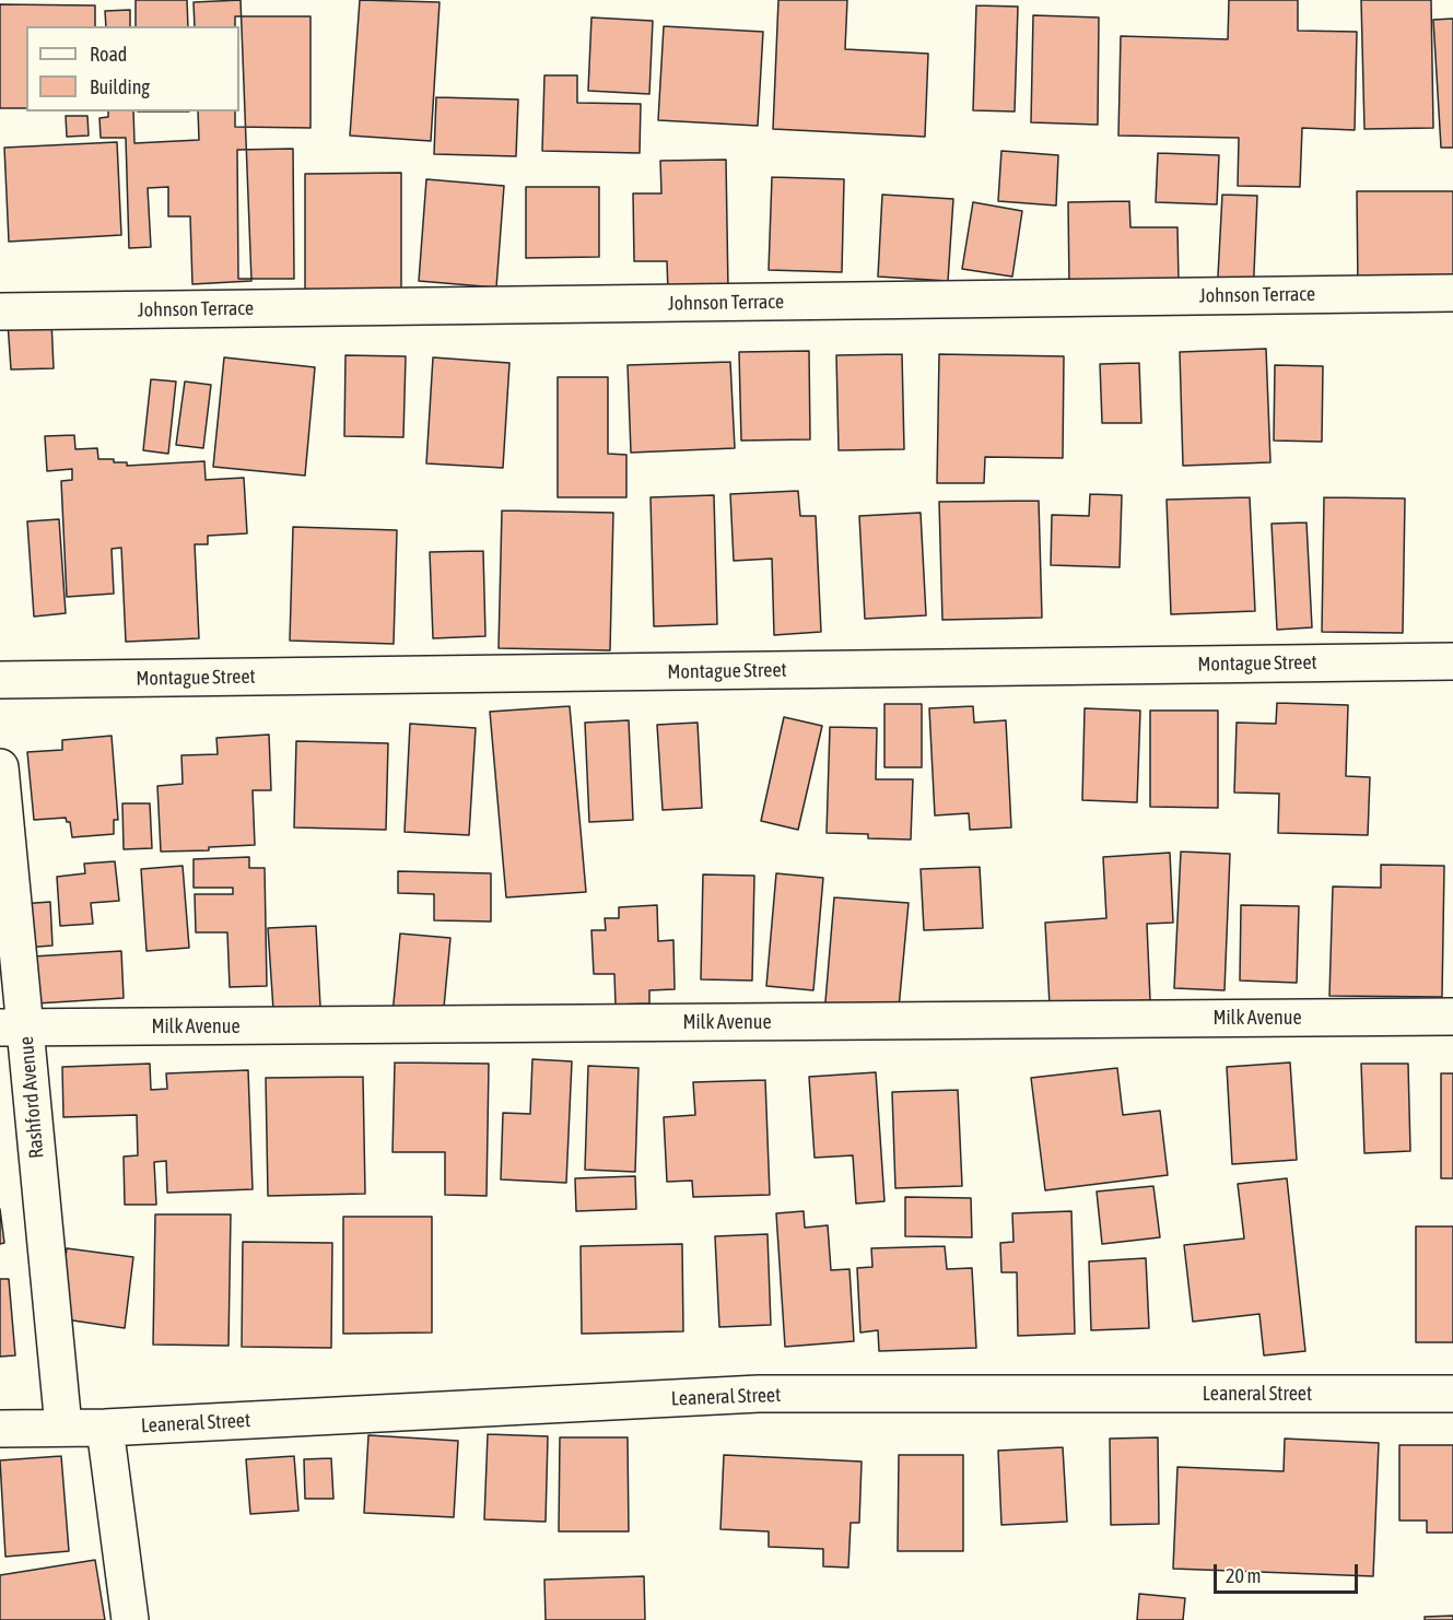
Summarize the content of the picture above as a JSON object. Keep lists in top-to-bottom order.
{
  "streets": {
    "street": [
      "Johnson Terrace",
      "Montague Street",
      "Milk Avenue",
      "Rashford Avenue",
      "Leaneral Street"
    ]
  },
  "crossings": [
    ["Milk Avenue", "Rashford Avenue"],
    ["Rashford Avenue", "Leaneral Street"]
  ],
  "legend": ["Road", "Building"],
  "scale_bar": "20 m"
}
